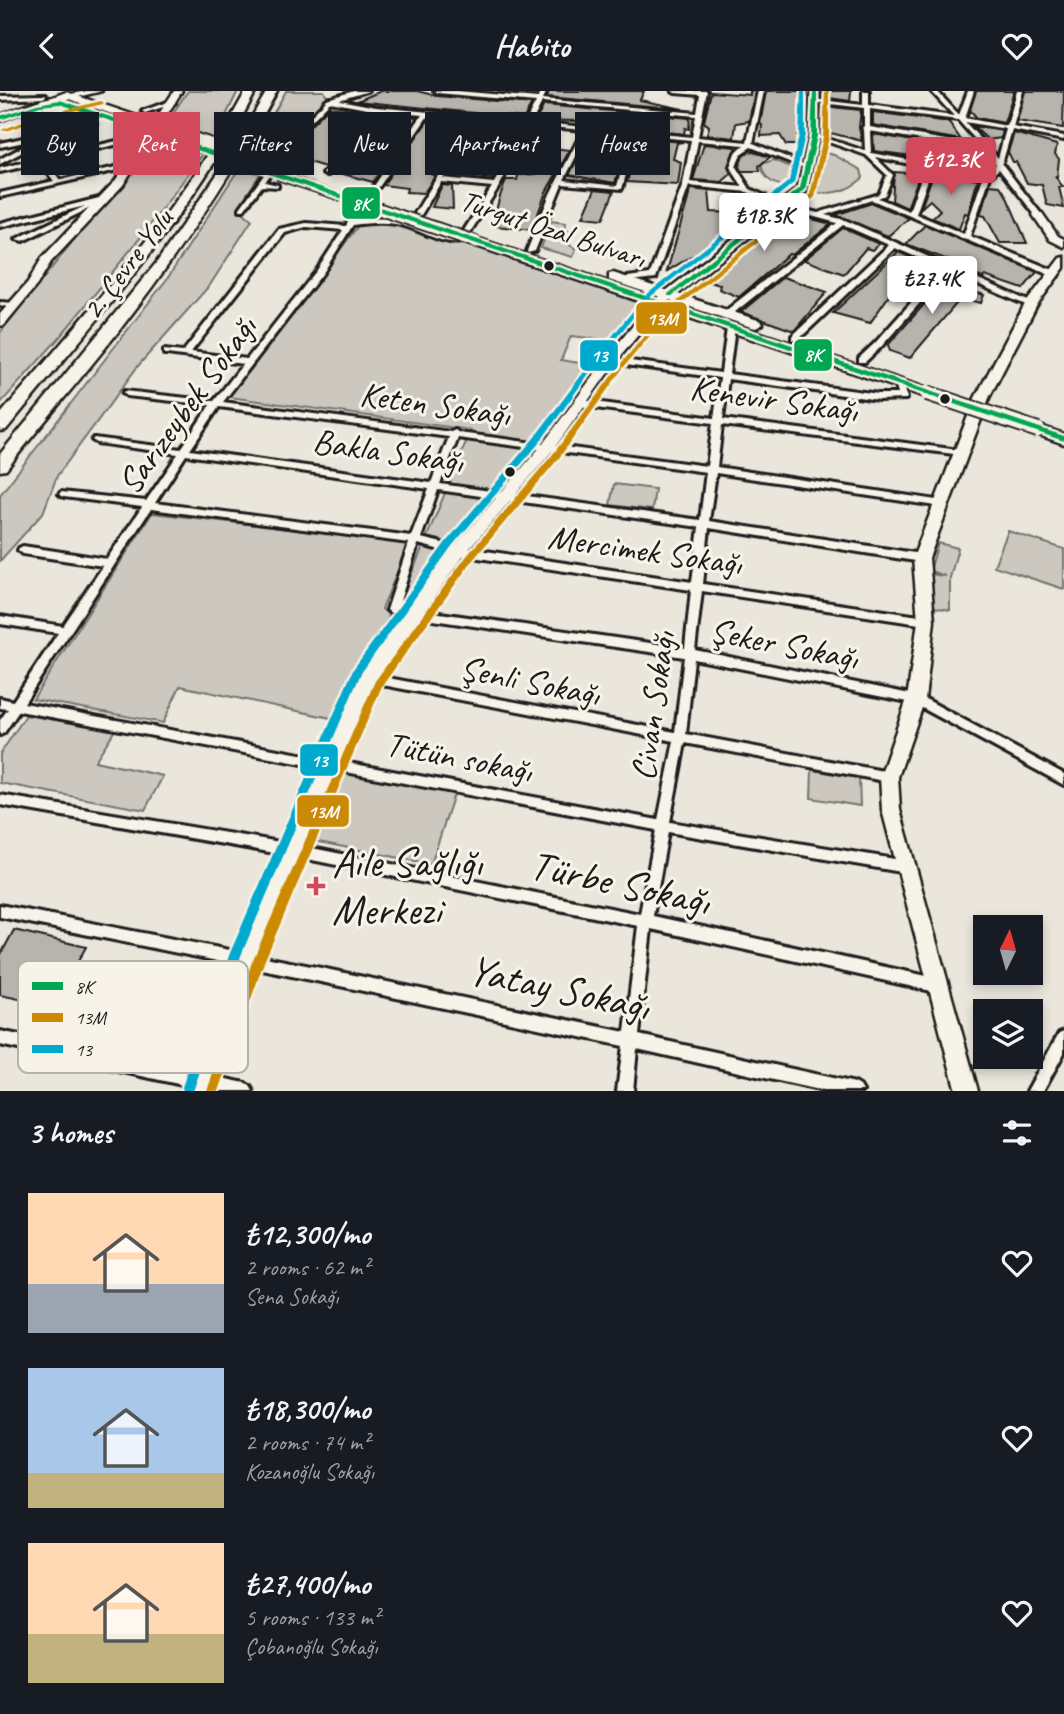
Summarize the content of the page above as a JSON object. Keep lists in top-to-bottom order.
{
  "streets": {
    "highway": ["2. Çevre Yolu"],
    "main road": ["Turgut Özal Bulvarı"],
    "street": [
      "Kenevir Sokağı",
      "Keten Sokağı",
      "Sarızeybek Sokağı",
      "Bakla Sokağı",
      "Mercimek Sokağı",
      "Şeker Sokağı",
      "Şenli Sokağı",
      "Civan Sokağı",
      "Tütün sokağı",
      "Türbe Sokağı",
      "Yatay Sokağı"
    ]
  },
  "crossings": [
    ["Turgut Özal Bulvarı", "Civan Sokağı"],
    ["Kenevir Sokağı", "Civan Sokağı"],
    ["Keten Sokağı", "Sarızeybek Sokağı"],
    ["Keten Sokağı", "Civan Sokağı"],
    ["Sarızeybek Sokağı", "Bakla Sokağı"],
    ["Sarızeybek Sokağı", "Mercimek Sokağı"],
    ["Sarızeybek Sokağı", "Tütün sokağı"],
    ["Bakla Sokağı", "Civan Sokağı"],
    ["Mercimek Sokağı", "Şeker Sokağı"],
    ["Mercimek Sokağı", "Civan Sokağı"],
    ["Şeker Sokağı", "Civan Sokağı"],
    ["Şenli Sokağı", "Civan Sokağı"],
    ["Civan Sokağı", "Tütün sokağı"],
    ["Civan Sokağı", "Türbe Sokağı"],
    ["Civan Sokağı", "Yatay Sokağı"]
  ],
  "places": {
    "health": ["Aile Sağlığı Merkezi"]
  },
  "lines": ["transit line 8K", "transit line 13M", "transit line 13"],
  "legend": ["8K", "13M", "13"],
  "north": "top",
  "page": {
    "header": "Habito",
    "chip": [
      "Buy",
      "Rent",
      "Filters",
      "New",
      "Apartment",
      "House"
    ],
    "price": ["₺12.3K", "₺18.3K", "₺27.4K"],
    "heading": "3 homes",
    "list": [
      {
        "name": "₺12,300/mo",
        "note": "2 rooms · 62 m² · Sena Sokağı"
      },
      {
        "name": "₺18,300/mo",
        "note": "2 rooms · 74 m² · Kozanoğlu Sokağı"
      },
      {
        "name": "₺27,400/mo",
        "note": "5 rooms · 133 m² · Çobanoğlu Sokağı"
      }
    ]
  }
}
